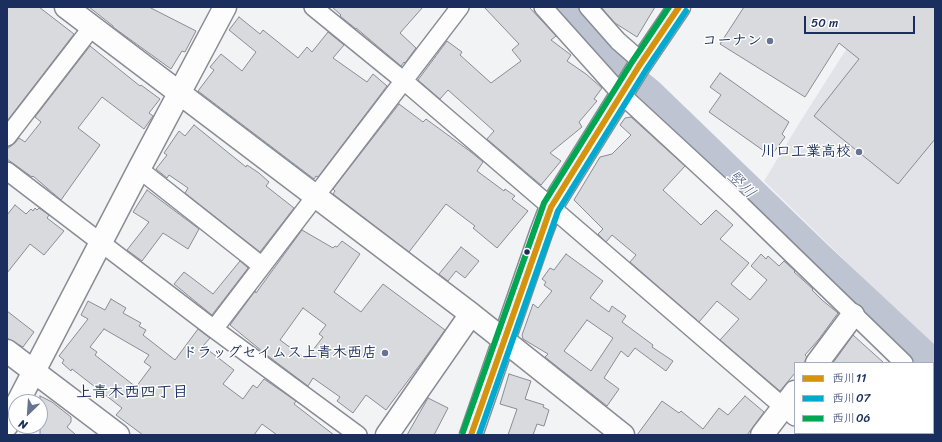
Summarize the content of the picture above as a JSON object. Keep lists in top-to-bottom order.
{
  "districts": ["上青木西四丁目"],
  "water": ["竪川"],
  "places": ["コーナン", "川口工業高校", "ドラッグセイムス上青木西店"],
  "lines": ["transit line 西川11", "transit line 西川06", "transit line 西川07"],
  "legend": ["西川11", "西川07", "西川06"],
  "scale_bar": "50 m",
  "north": "bottom left"
}
